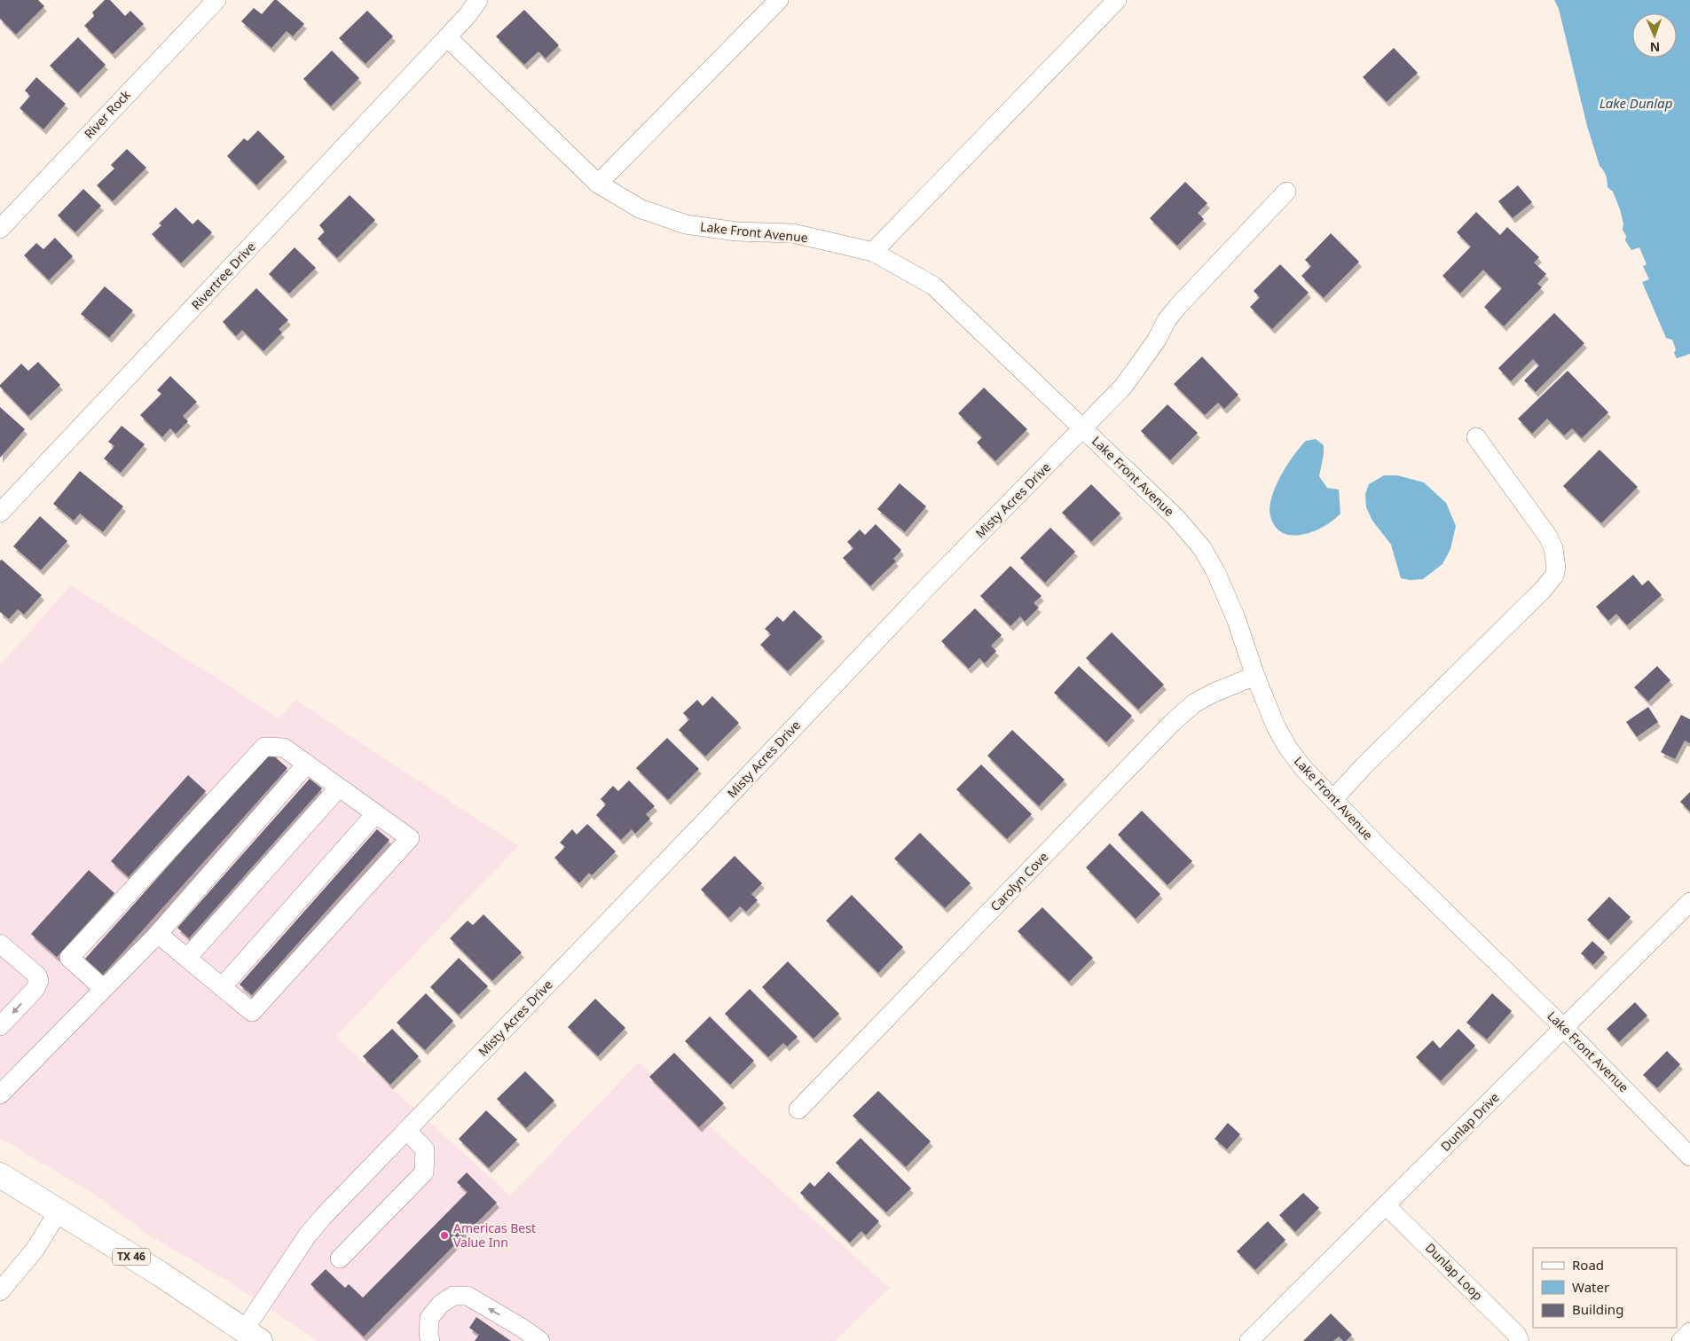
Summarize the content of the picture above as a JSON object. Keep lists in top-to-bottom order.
{
  "streets": {
    "main road": ["TX 46"],
    "street": [
      "River Rock",
      "Lake Front Avenue",
      "Rivertree Drive",
      "Misty Acres Drive",
      "Carolyn Cove",
      "Dunlap Drive",
      "Dunlap Loop"
    ]
  },
  "crossings": [
    ["Lake Front Avenue", "Rivertree Drive"],
    ["Lake Front Avenue", "Misty Acres Drive"],
    ["Lake Front Avenue", "Carolyn Cove"],
    ["Lake Front Avenue", "Dunlap Drive"],
    ["Misty Acres Drive", "TX 46"],
    ["Dunlap Drive", "Dunlap Loop"]
  ],
  "water": ["Lake Dunlap"],
  "places": ["Americas Best Value Inn"],
  "legend": ["Road", "Water", "Building"],
  "north": "bottom"
}
